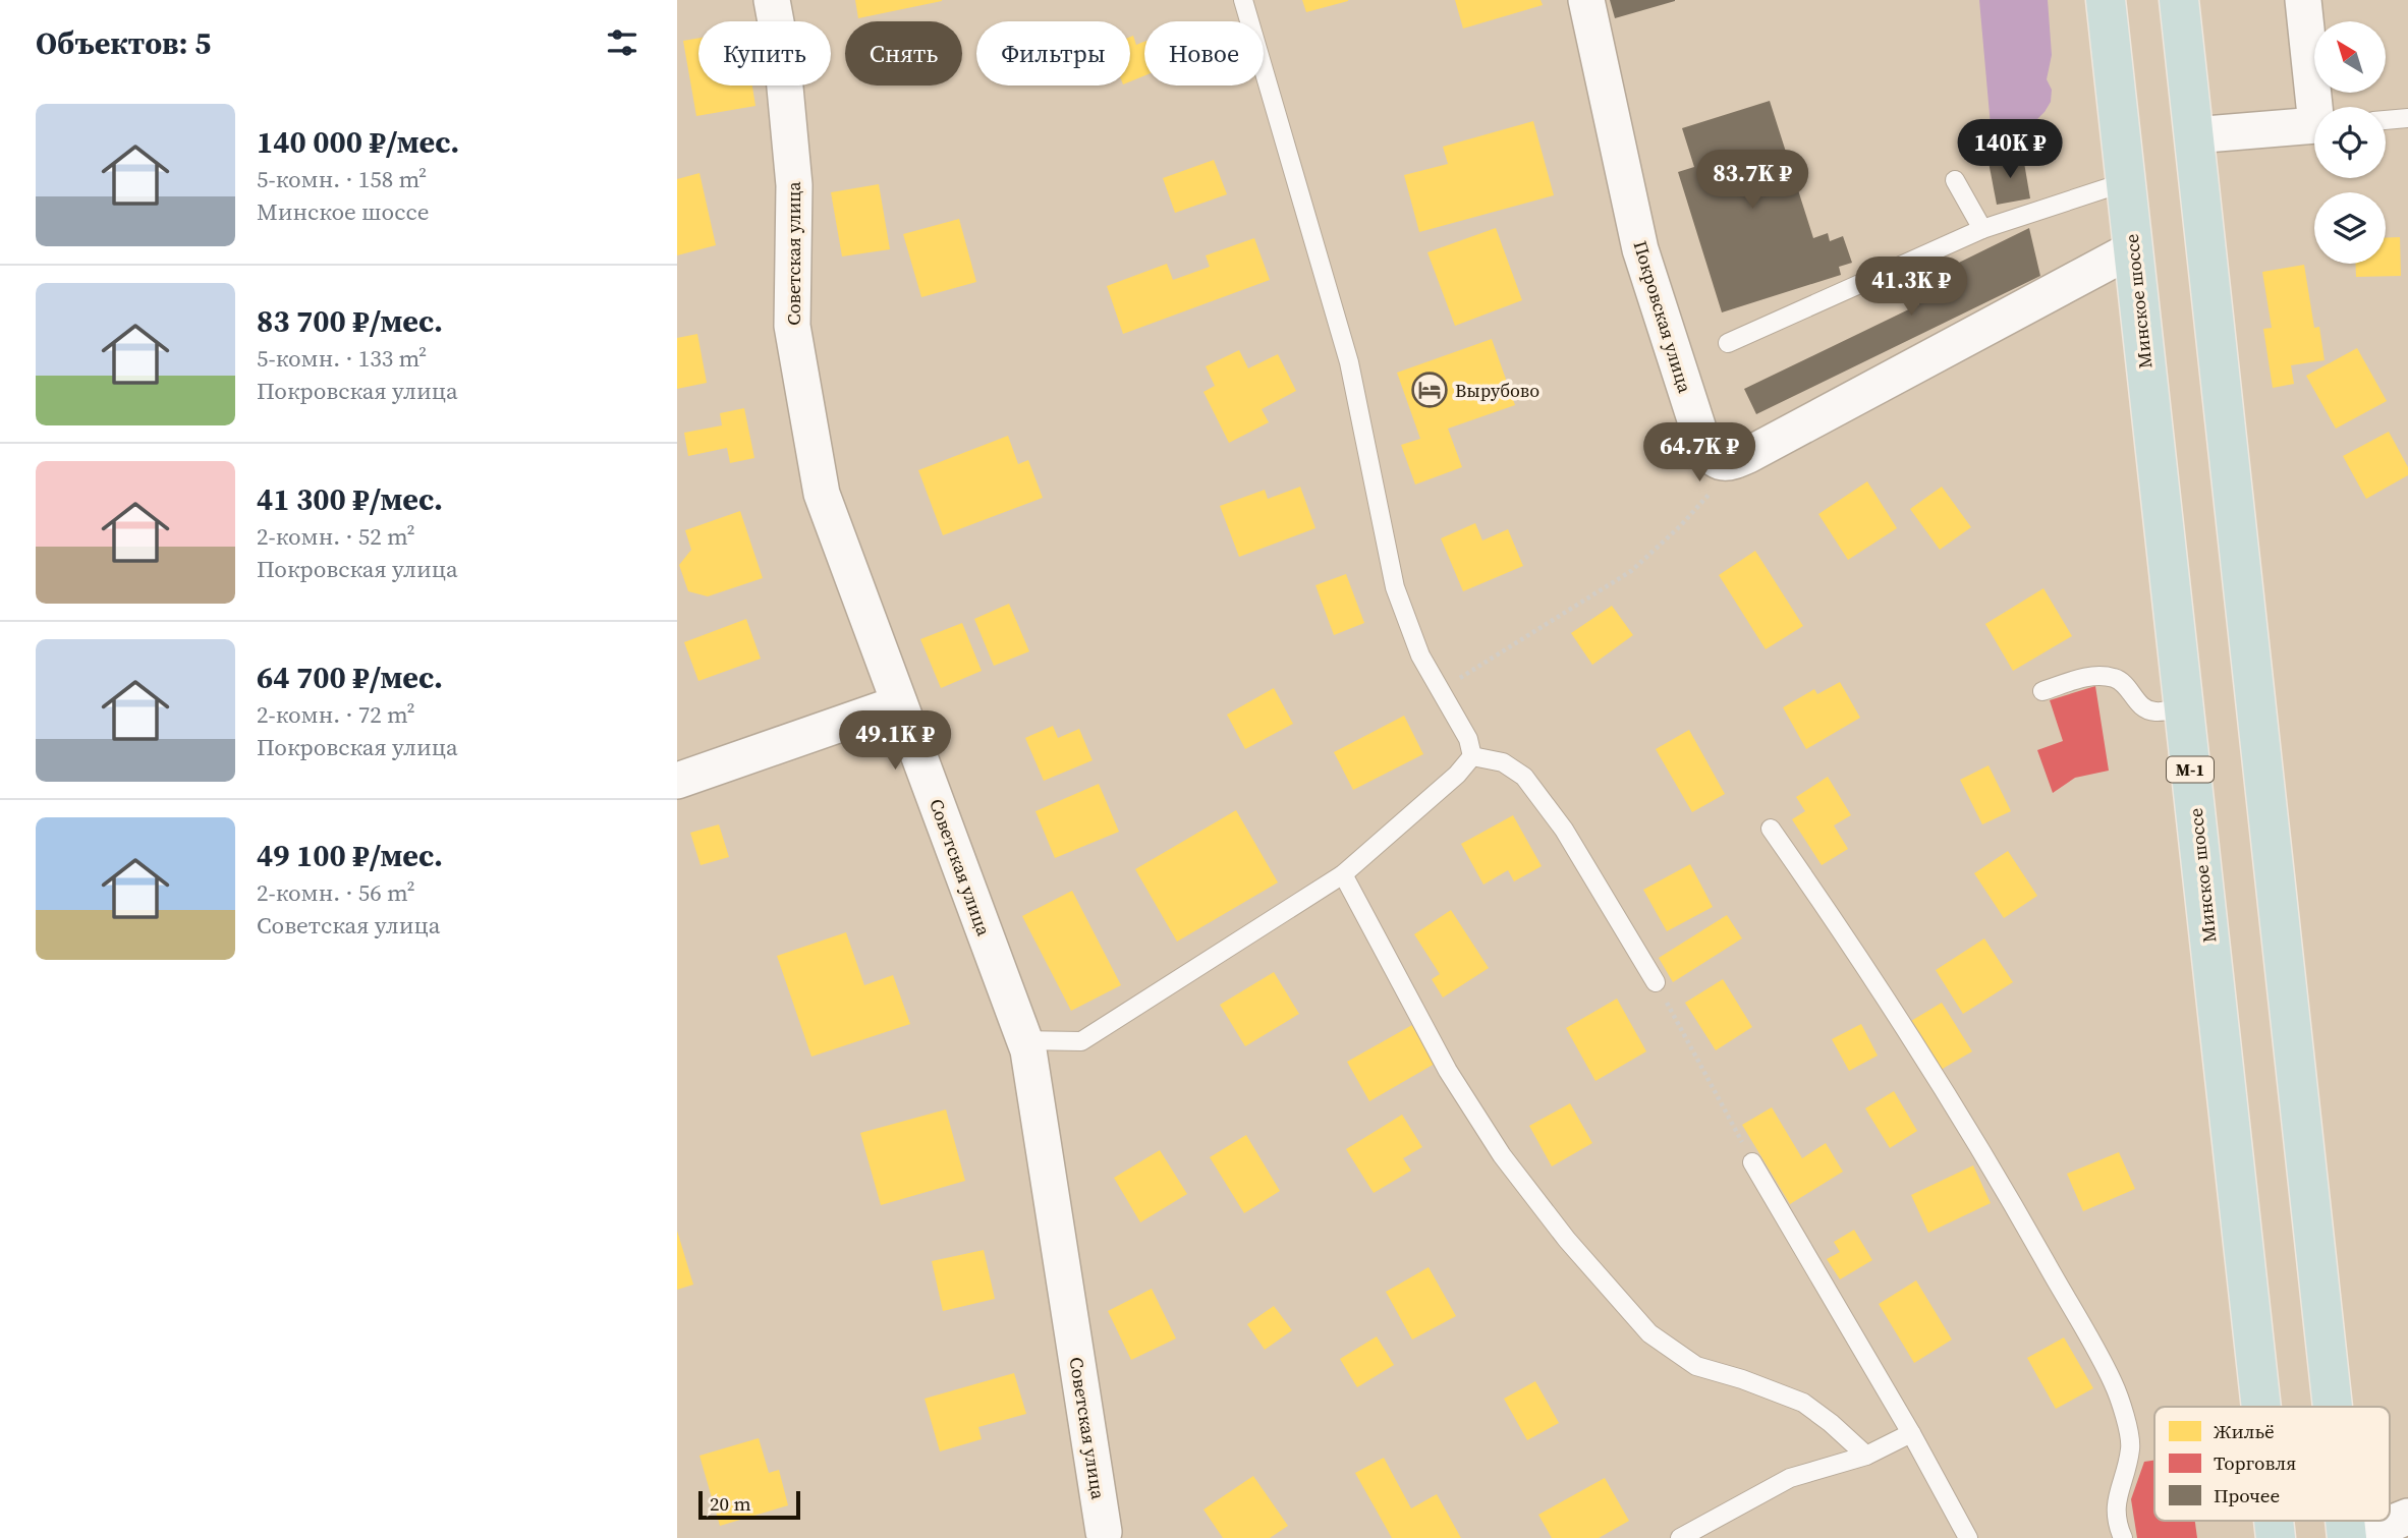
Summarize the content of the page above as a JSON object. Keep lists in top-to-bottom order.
{
  "streets": {
    "highway": ["Минское шоссе", "М-1"],
    "street": ["Советская улица", "Покровская улица"]
  },
  "places": {
    "hotel": ["Вырубово"]
  },
  "legend": ["Жильё", "Торговля", "Прочее"],
  "scale_bar": "20 m",
  "north": "top left",
  "page": {
    "heading": "Объектов: 5",
    "chip": [
      "Купить",
      "Снять",
      "Фильтры",
      "Новое"
    ],
    "list": [
      {
        "name": "140 000 ₽/мес.",
        "note": "5-комн. · 158 m² · Минское шоссе"
      },
      {
        "name": "83 700 ₽/мес.",
        "note": "5-комн. · 133 m² · Покровская улица"
      },
      {
        "name": "41 300 ₽/мес.",
        "note": "2-комн. · 52 m² · Покровская улица"
      },
      {
        "name": "64 700 ₽/мес.",
        "note": "2-комн. · 72 m² · Покровская улица"
      },
      {
        "name": "49 100 ₽/мес.",
        "note": "2-комн. · 56 m² · Советская улица"
      }
    ],
    "price": [
      "140K ₽",
      "83.7K ₽",
      "41.3K ₽",
      "64.7K ₽",
      "49.1K ₽"
    ],
    "scale": "20 m"
  }
}
